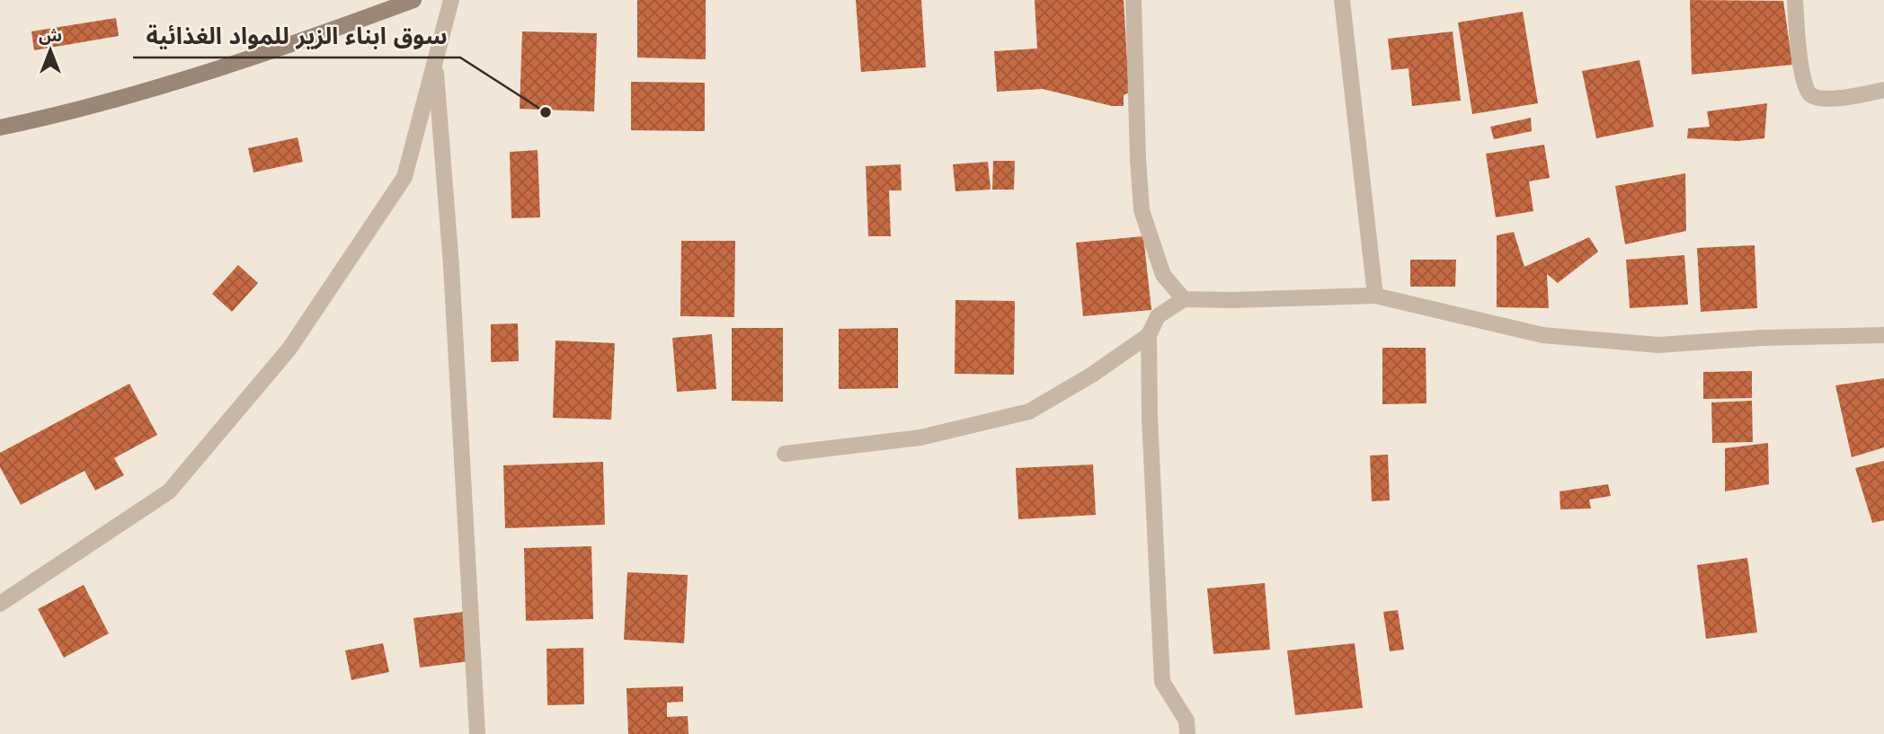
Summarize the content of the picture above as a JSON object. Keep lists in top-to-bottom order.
{
  "places": ["سوق ابناء الزير للمواد الغذائية"],
  "north": "top"
}
